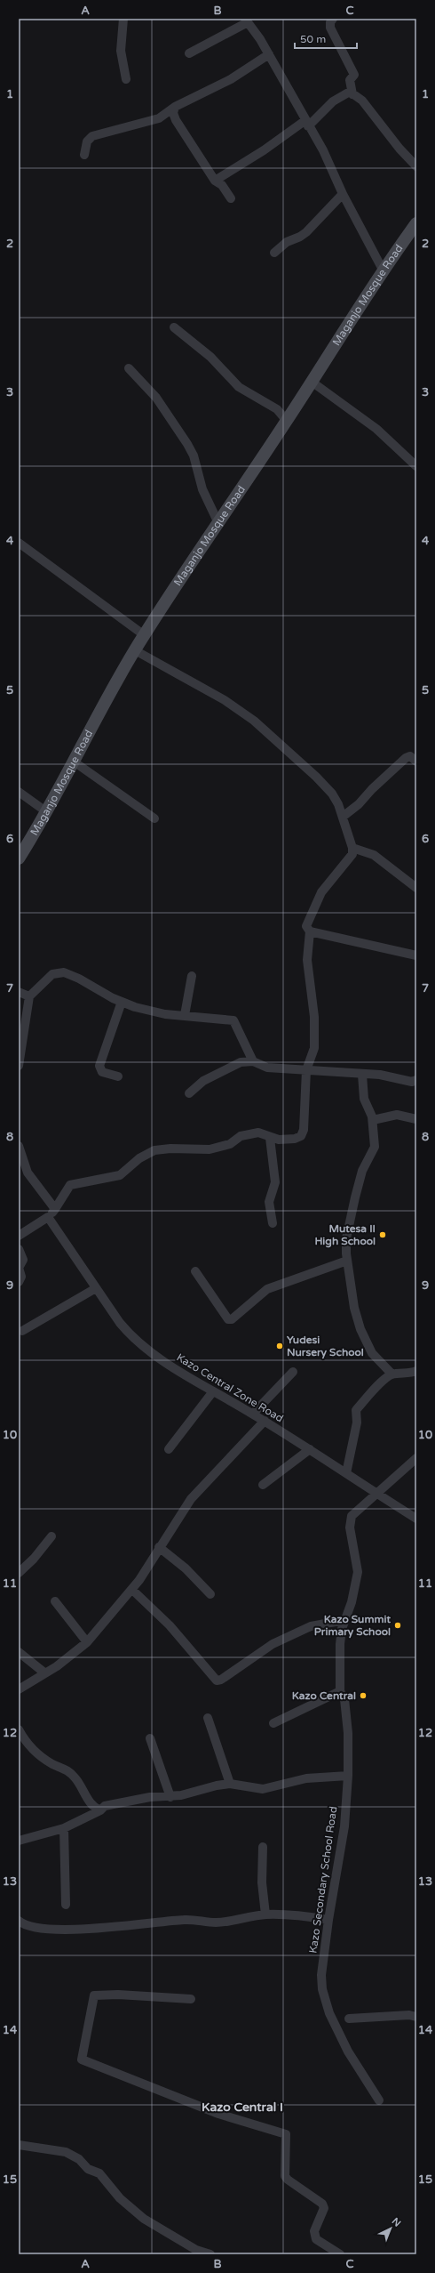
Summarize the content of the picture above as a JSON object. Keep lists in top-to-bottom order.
{
  "streets": {
    "street": ["Maganjo Mosque Road", "Kazo Central Zone Road", "Kazo Secondary School Road"]
  },
  "crossings": [
    ["Kazo Central Zone Road", "Kazo Secondary School Road"]
  ],
  "districts": ["Kazo Central I"],
  "places": [
    "Mutesa II High School",
    "Yudesi Nursery School",
    "Kazo Summit Primary School",
    "Kazo Central"
  ],
  "scale_bar": "50 m",
  "north": "top right",
  "grid": {
    "columns": ["A", "B", "C"],
    "rows": [
      "1",
      "2",
      "3",
      "4",
      "5",
      "6",
      "7",
      "8",
      "9",
      "10",
      "11",
      "12",
      "13",
      "14",
      "15"
    ]
  }
}
